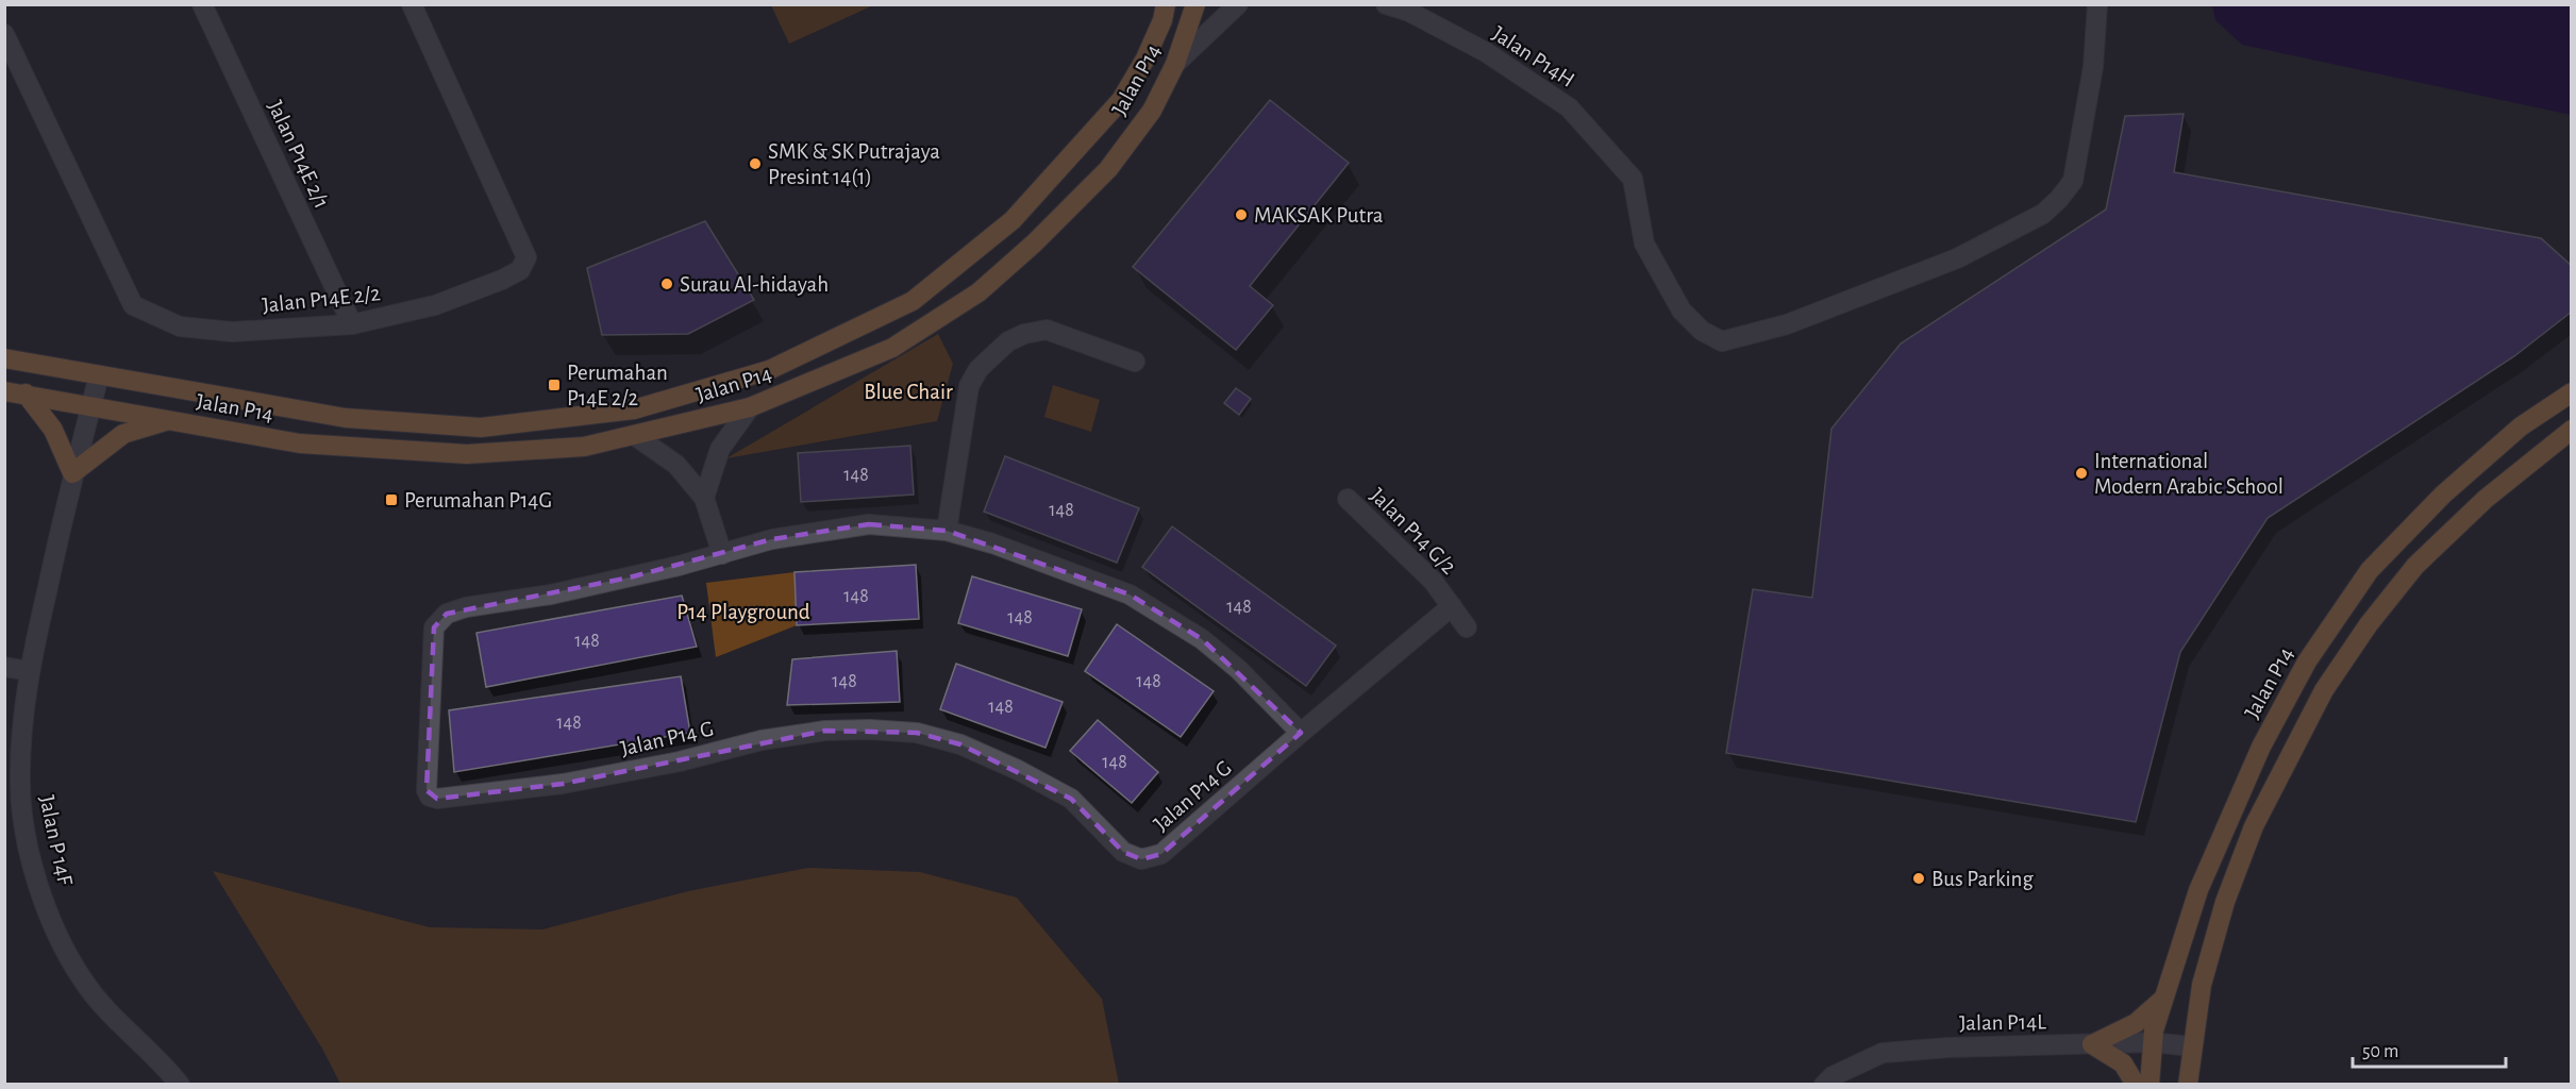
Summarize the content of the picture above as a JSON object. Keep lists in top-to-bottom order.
{
  "streets": {
    "main road": ["Jalan P14"],
    "street": [
      "Jalan P14H",
      "Jalan P14E 2/1",
      "Jalan P14E 2/2",
      "Jalan P14 G/2",
      "Jalan P14 G",
      "Jalan P 14F",
      "Jalan P14L"
    ]
  },
  "crossings": [
    ["Jalan P14", "Jalan P 14F"],
    ["Jalan P14", "Jalan P14L"],
    ["Jalan P14E 2/1", "Jalan P14E 2/2"],
    ["Jalan P14 G/2", "Jalan P14 G"]
  ],
  "parks": ["Blue Chair", "P14 Playground"],
  "places": {
    "other": [
      "SMK & SK Putrajaya Presint 14(1)",
      "MAKSAK Putra",
      "Surau Al-hidayah",
      "International Modern Arabic School",
      "Bus Parking"
    ],
    "transit": ["Perumahan P14E 2/2", "Perumahan P14G"]
  },
  "house_numbers": [
    "148",
    "148",
    "148",
    "148",
    "148",
    "148",
    "148",
    "148",
    "148",
    "148",
    "148"
  ],
  "scale_bar": "50 m"
}
